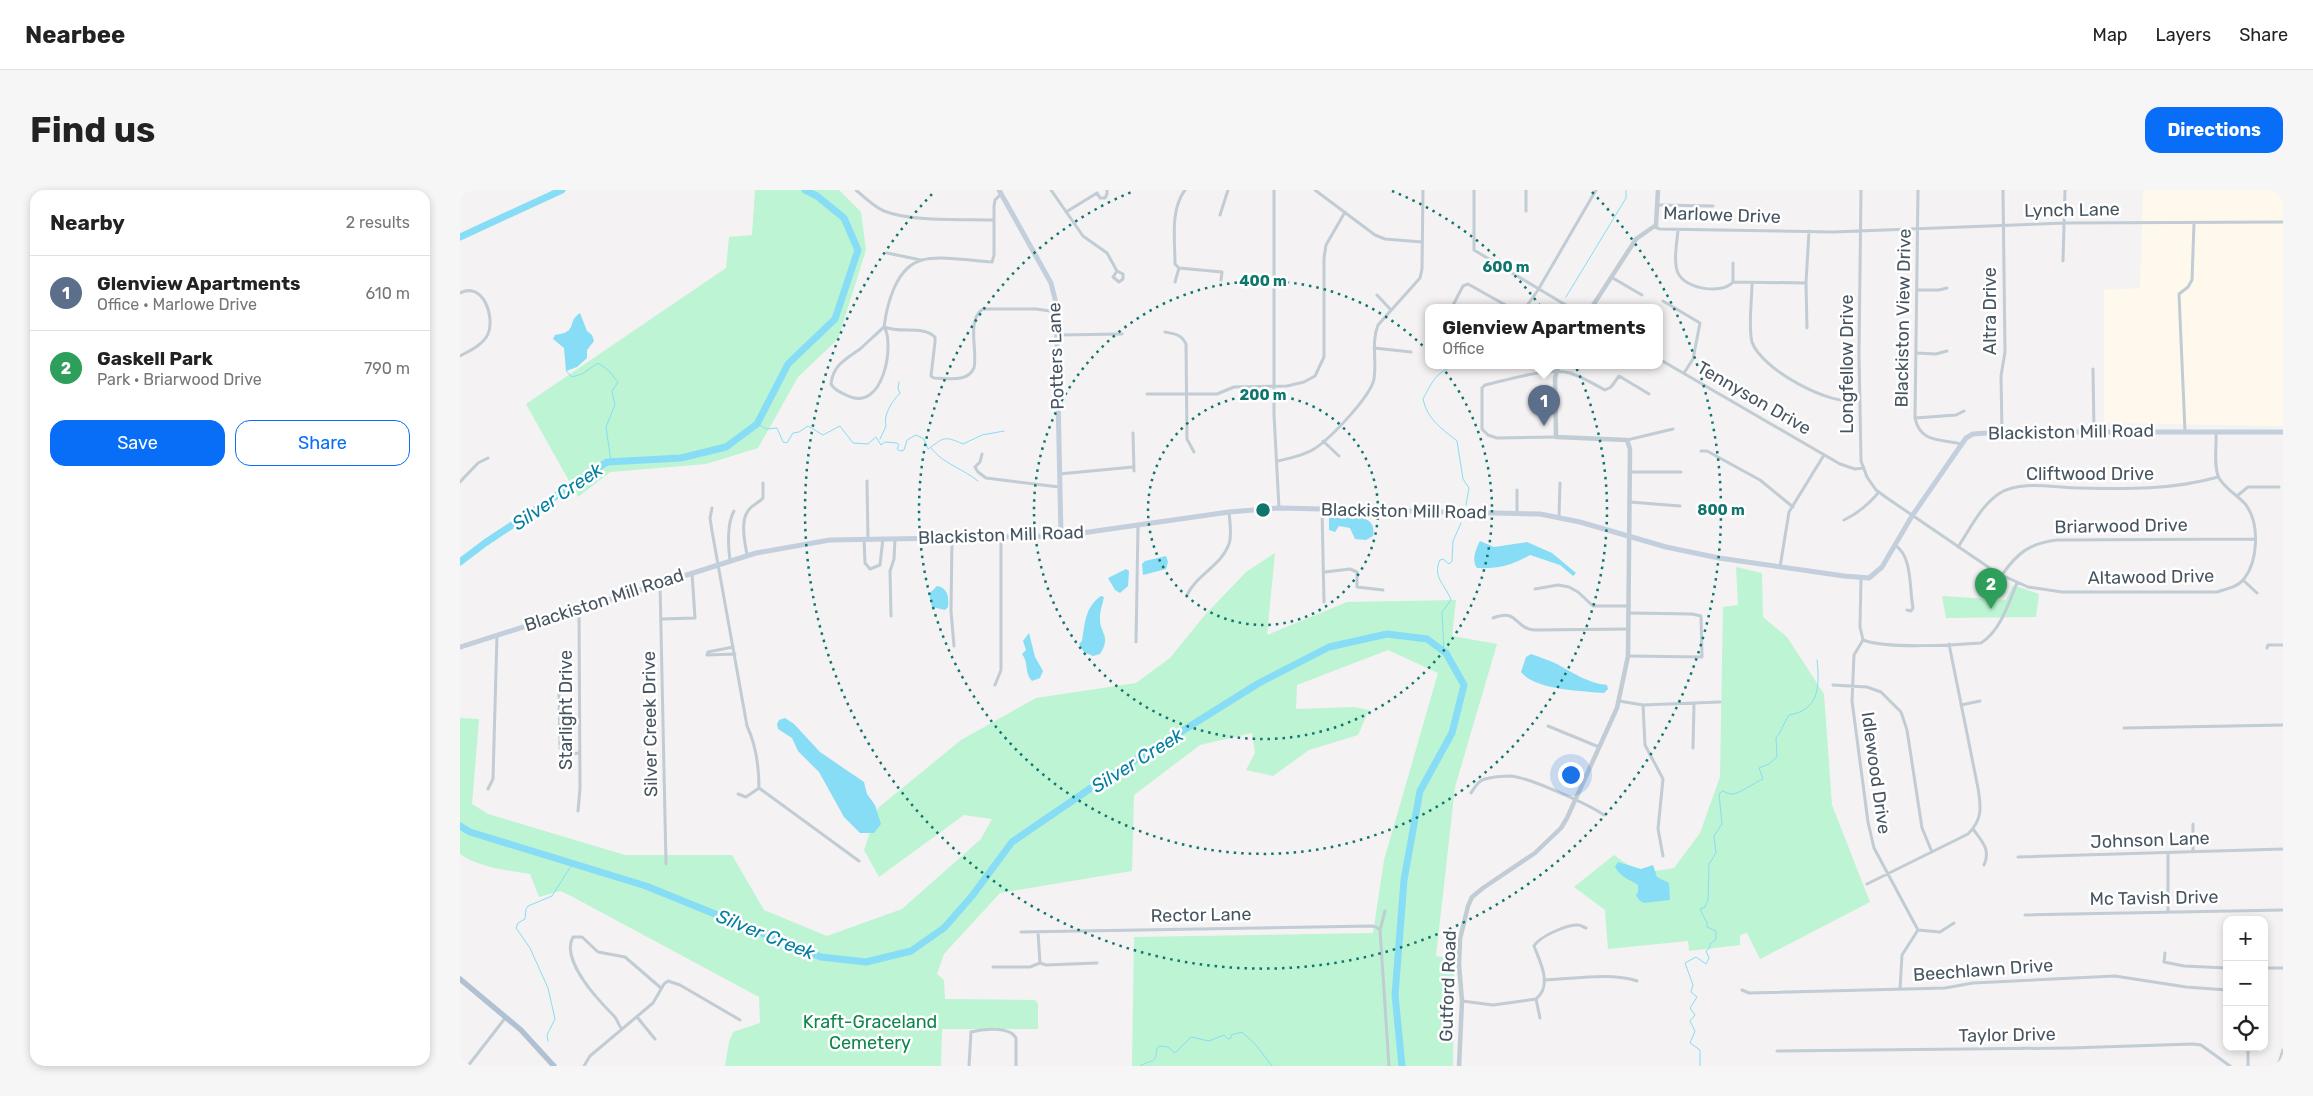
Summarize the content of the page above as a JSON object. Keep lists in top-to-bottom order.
{
  "streets": {
    "main road": ["Potters Lane", "Blackiston Mill Road"],
    "street": [
      "Lynch Lane",
      "Marlowe Drive",
      "Altra Drive",
      "Blackiston View Drive",
      "Longfellow Drive",
      "Tennyson Drive",
      "Cliftwood Drive",
      "Briarwood Drive",
      "Altawood Drive",
      "Starlight Drive",
      "Silver Creek Drive",
      "Idlewood Drive",
      "Johnson Lane",
      "Mc Tavish Drive",
      "Rector Lane",
      "Beechlawn Drive",
      "Gutford Road",
      "Taylor Drive"
    ]
  },
  "crossings": [
    ["Lynch Lane", "Marlowe Drive"],
    ["Lynch Lane", "Altra Drive"],
    ["Lynch Lane", "Blackiston View Drive"],
    ["Lynch Lane", "Longfellow Drive"],
    ["Marlowe Drive", "Longfellow Drive"],
    ["Altra Drive", "Blackiston Mill Road"],
    ["Blackiston View Drive", "Blackiston Mill Road"],
    ["Potters Lane", "Blackiston Mill Road"],
    ["Longfellow Drive", "Tennyson Drive"],
    ["Longfellow Drive", "Blackiston Mill Road"],
    ["Longfellow Drive", "Altawood Drive"],
    ["Blackiston Mill Road", "Altawood Drive"],
    ["Blackiston Mill Road", "Starlight Drive"],
    ["Blackiston Mill Road", "Silver Creek Drive"],
    ["Blackiston Mill Road", "Idlewood Drive"],
    ["Blackiston Mill Road", "Gutford Road"],
    ["Cliftwood Drive", "Altawood Drive"],
    ["Briarwood Drive", "Altawood Drive"]
  ],
  "water": ["Silver Creek"],
  "parks": ["Kraft-Graceland Cemetery"],
  "page": {
    "header": "Nearbee",
    "nav": ["Map", "Layers", "Share"],
    "buttons": [
      "Directions",
      ["Save", "Share"]
    ],
    "title": "Find us",
    "heading": ["Nearby", "2 results"],
    "list": [
      {
        "mark": "1",
        "name": "Glenview Apartments",
        "note": "Office · Marlowe Drive",
        "value": "610 m"
      },
      {
        "mark": "2",
        "name": "Gaskell Park",
        "note": "Park · Briarwood Drive",
        "value": "790 m"
      }
    ],
    "popup": ["Glenview Apartments", "Office"],
    "pins": ["1", "2"],
    "map_buttons": ["+", "−"]
  },
  "rings": [
    "600 m",
    "400 m",
    "200 m",
    "800 m"
  ]
}
